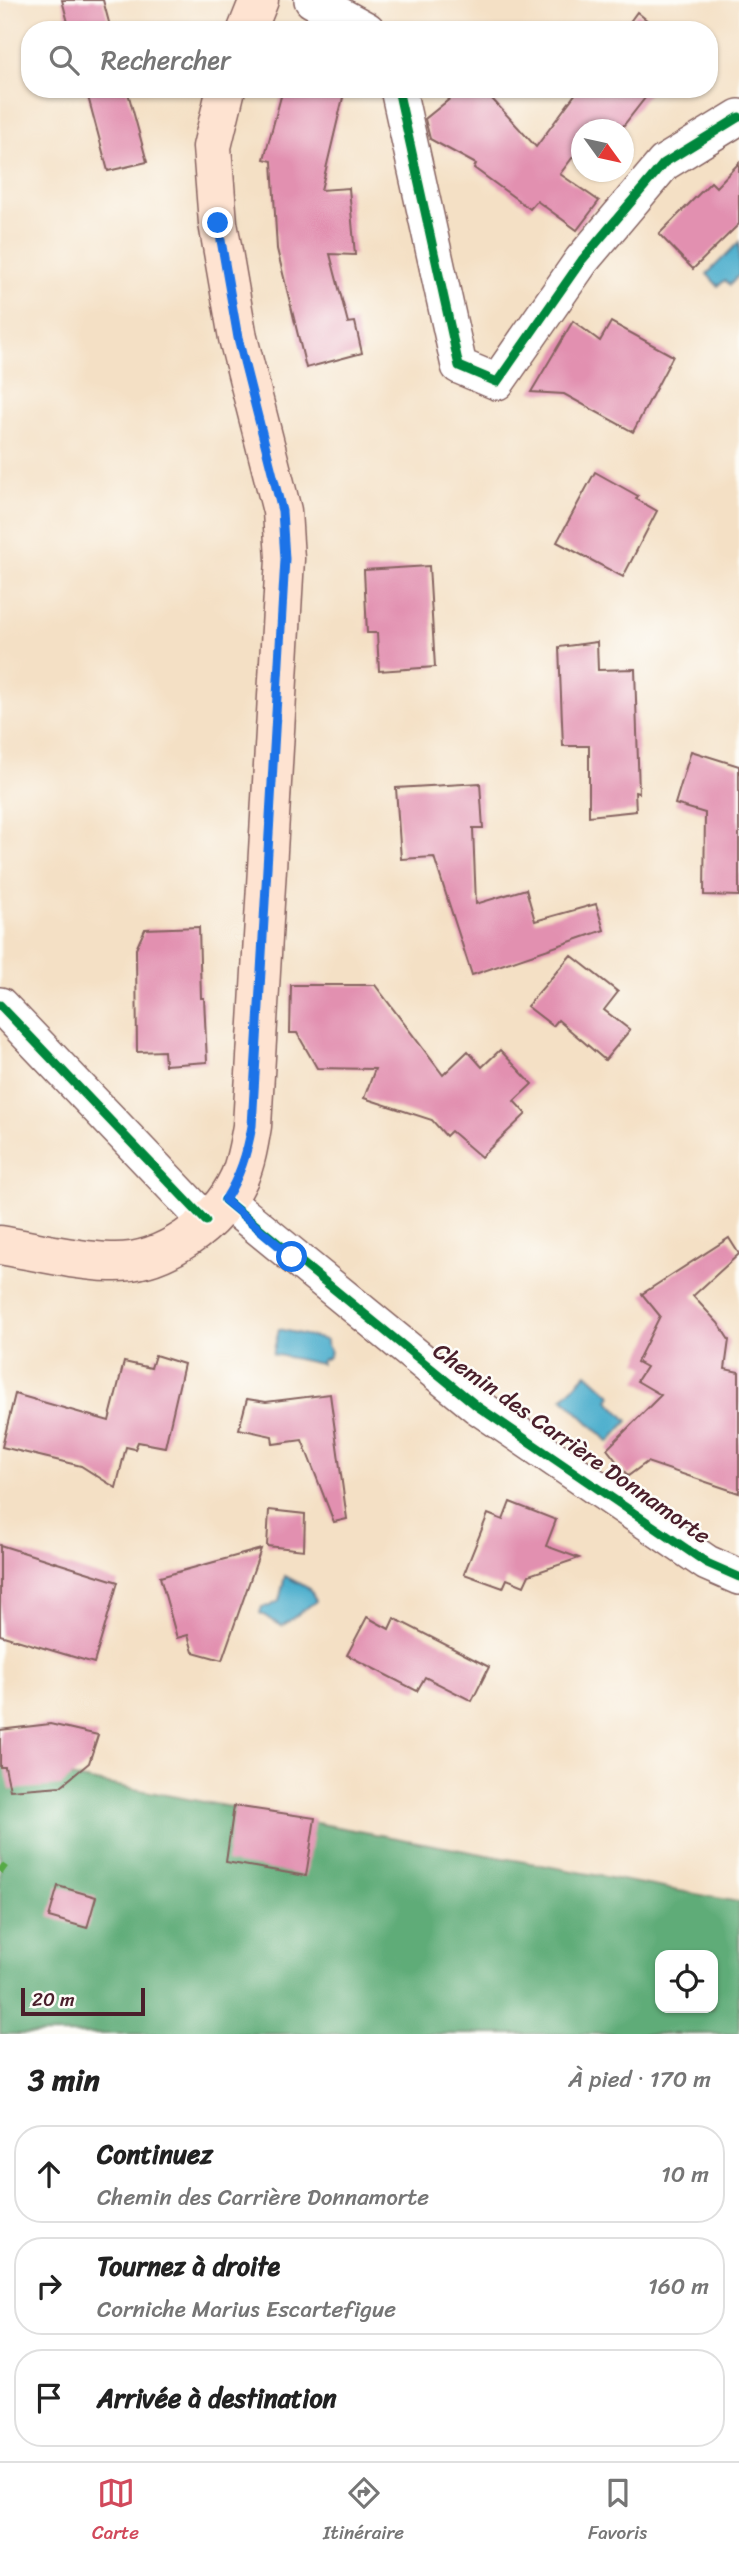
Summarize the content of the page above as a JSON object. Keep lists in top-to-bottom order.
{
  "streets": {
    "street": ["Chemin des Carrière Donnamorte"]
  },
  "scale_bar": "20 m",
  "north": "bottom right",
  "page": {
    "search": "Rechercher",
    "scale": "20 m",
    "heading": ["3 min", "À pied · 170 m"],
    "list": [
      ["Continuez", "Chemin des Carrière Donnamorte", "10 m"],
      ["Tournez à droite", "Corniche Marius Escartefigue", "160 m"],
      "Arrivée à destination"
    ],
    "nav": ["Carte", "Itinéraire", "Favoris"]
  }
}
